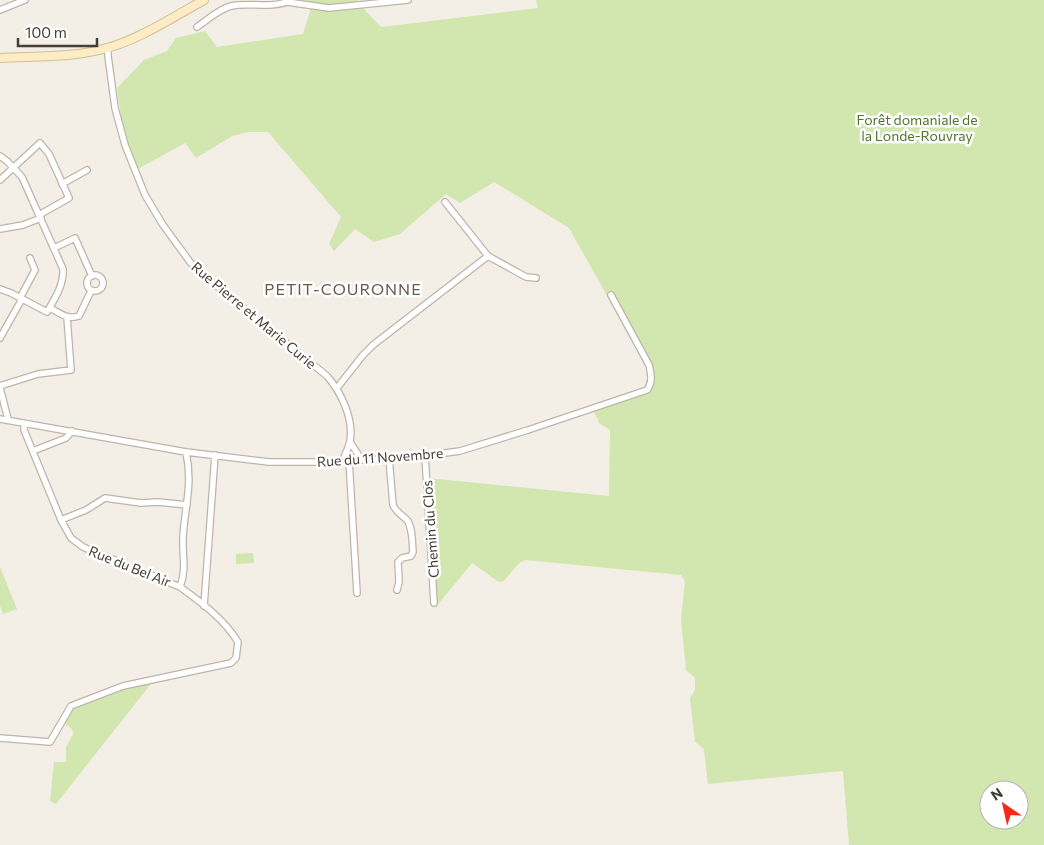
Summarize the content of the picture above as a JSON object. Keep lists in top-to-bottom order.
{
  "streets": {
    "street": [
      "Rue Pierre et Marie Curie",
      "Rue du 11 Novembre",
      "Chemin du Clos",
      "Rue du Bel Air"
    ]
  },
  "crossings": [
    ["Rue Pierre et Marie Curie", "Rue du 11 Novembre"],
    ["Rue du 11 Novembre", "Chemin du Clos"],
    ["Rue du 11 Novembre", "Rue du Bel Air"]
  ],
  "districts": ["PETIT-COURONNE"],
  "parks": ["Forêt domaniale de la Londe-Rouvray"],
  "scale_bar": "100 m",
  "north": "top left"
}
